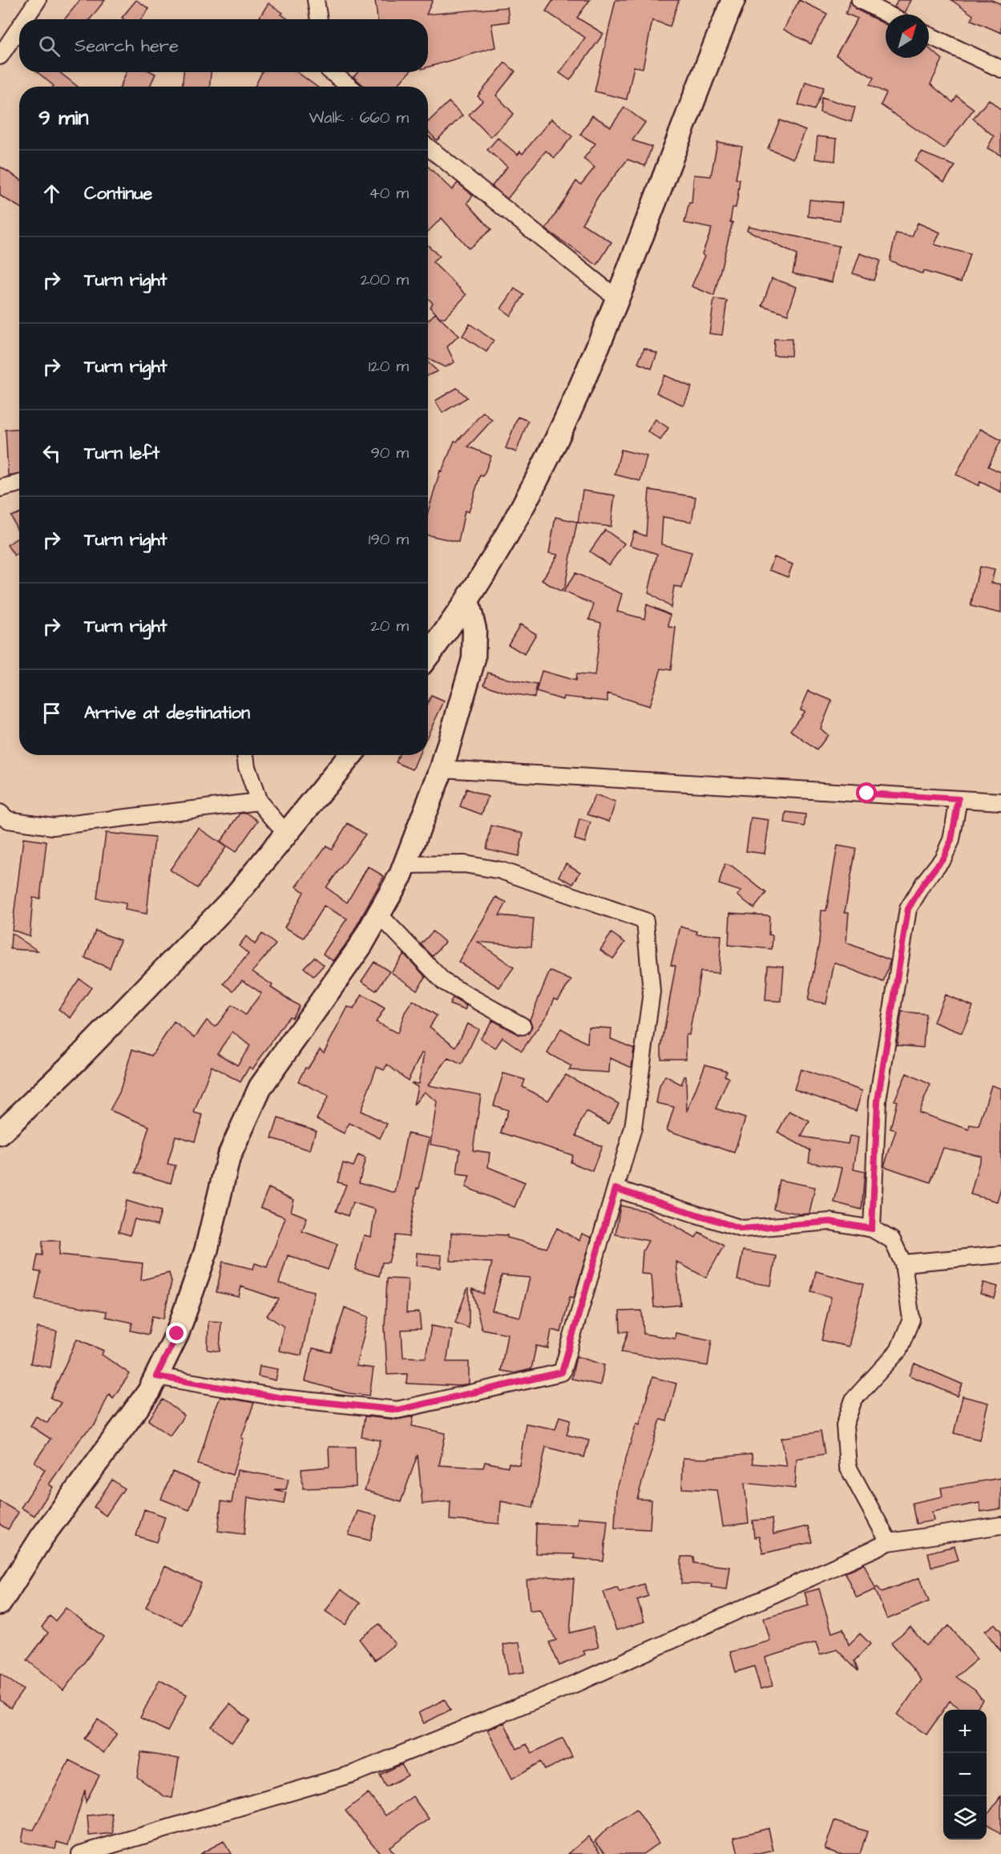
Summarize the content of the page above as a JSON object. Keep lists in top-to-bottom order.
{
  "north": "top right",
  "page": {
    "search": "Search here",
    "heading": ["9 min", "Walk · 660 m"],
    "list": [
      ["Continue", "40 m"],
      ["Turn right", "200 m"],
      ["Turn right", "120 m"],
      ["Turn left", "90 m"],
      ["Turn right", "190 m"],
      ["Turn right", "20 m"],
      "Arrive at destination"
    ],
    "map_buttons": ["+", "−"]
  }
}
